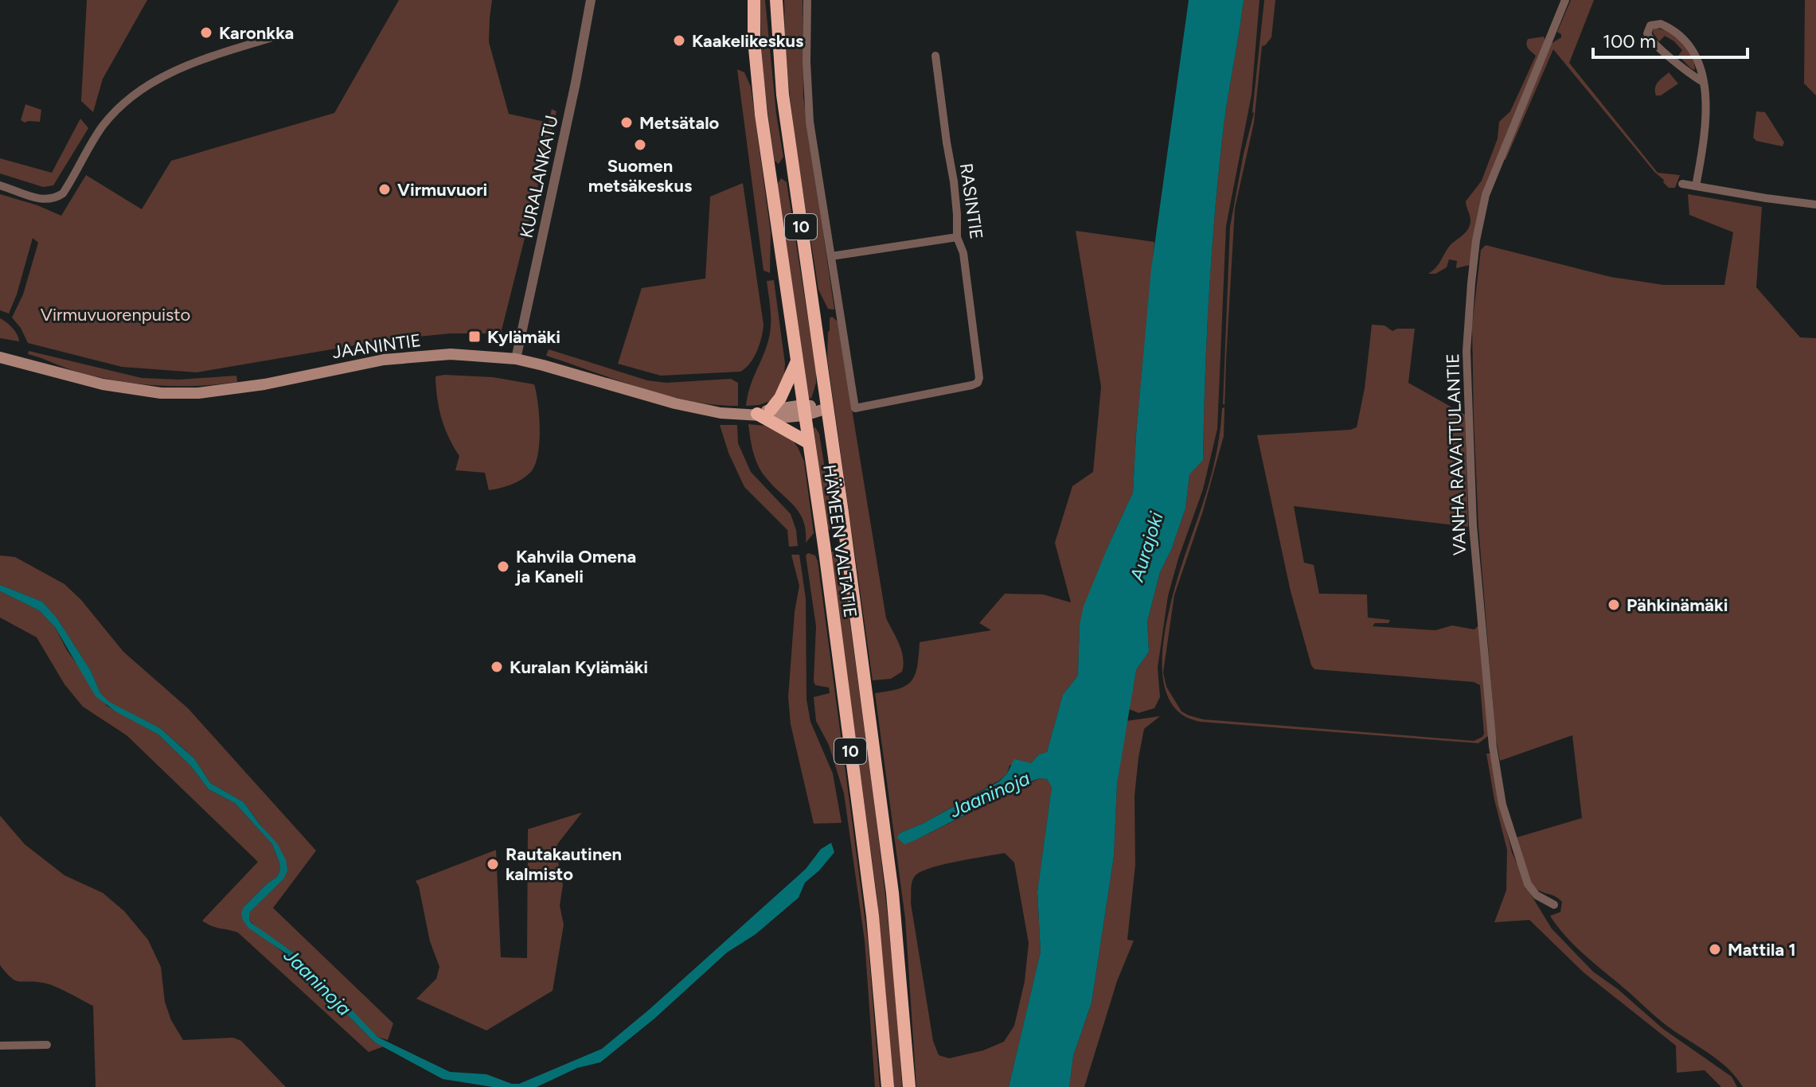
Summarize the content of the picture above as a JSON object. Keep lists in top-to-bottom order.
{
  "streets": {
    "highway": ["10", "HÄMEEN VALTATIE"],
    "main road": ["JAANINTIE"],
    "street": ["KURALANKATU", "RASINTIE", "VANHA RAVATTULANTIE"]
  },
  "crossings": [
    ["KURALANKATU", "JAANINTIE"],
    ["JAANINTIE", "HÄMEEN VALTATIE"]
  ],
  "water": ["Aurajoki", "Jaaninoja"],
  "parks": ["Virmuvuorenpuisto"],
  "places": {
    "other": [
      "Karonkka",
      "Kaakelikeskus",
      "Metsätalo",
      "Suomen metsäkeskus",
      "Virmuvuori",
      "Kahvila Omena ja Kaneli",
      "Pähkinämäki",
      "Kuralan Kylämäki",
      "Rautakautinen kalmisto",
      "Mattila 1"
    ],
    "transit": ["Kylämäki"]
  },
  "scale_bar": "100 m"
}
